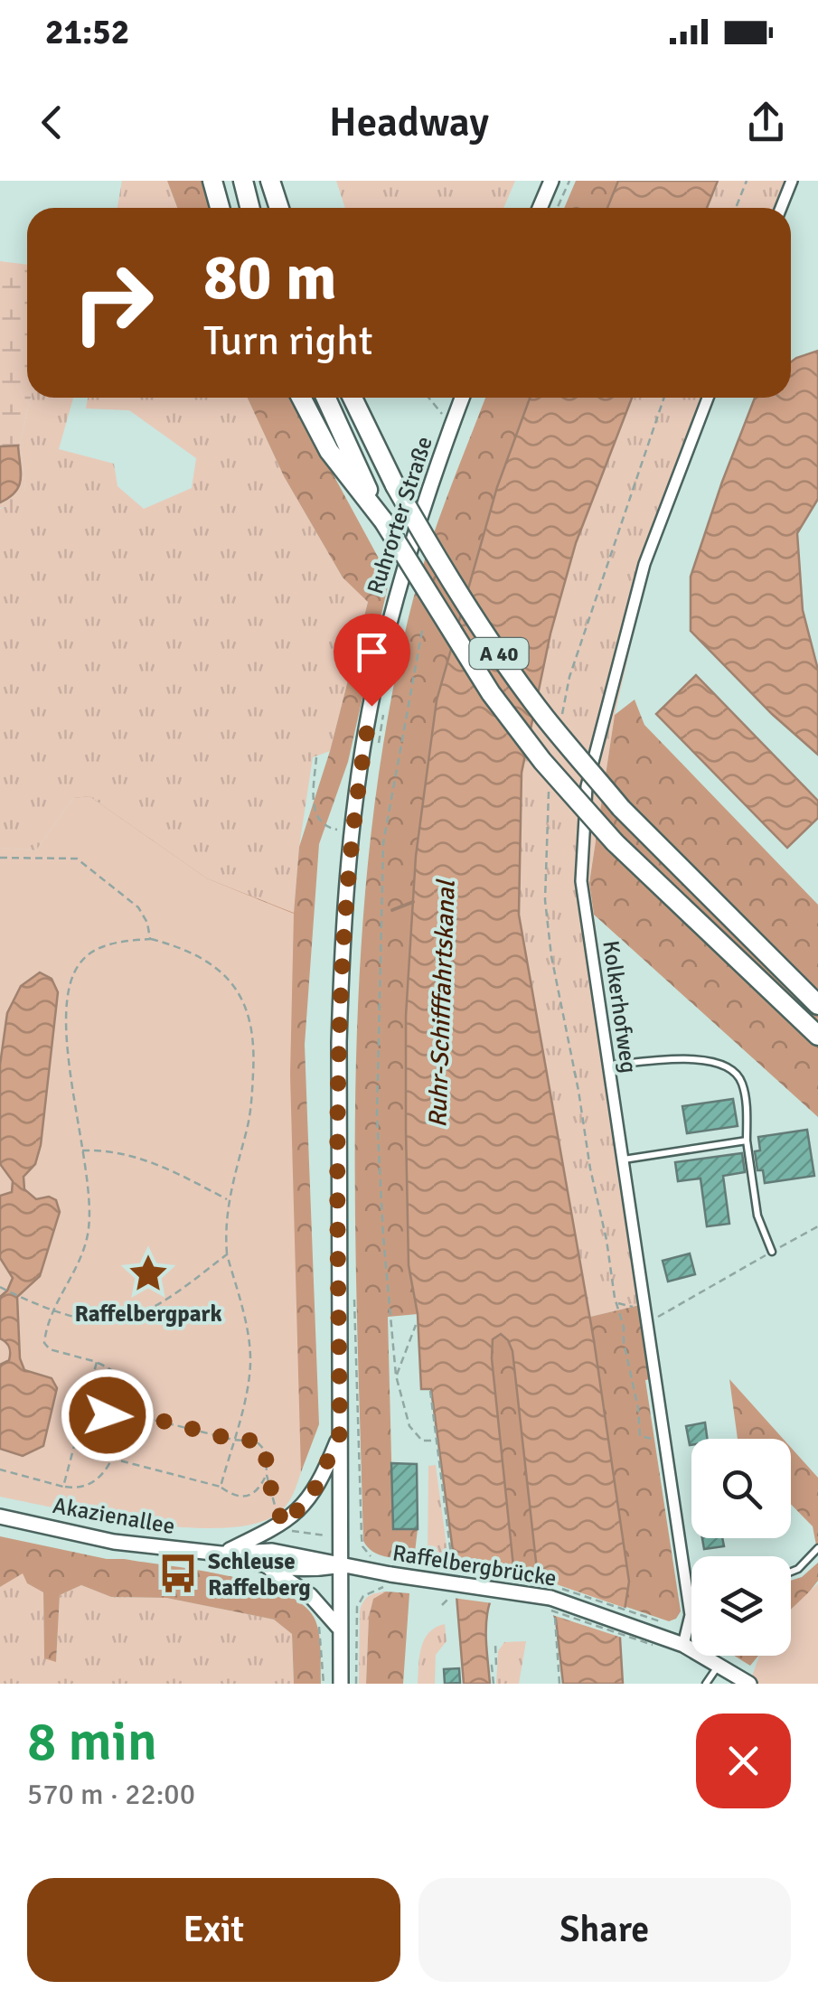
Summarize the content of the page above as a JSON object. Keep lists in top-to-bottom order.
{
  "streets": {
    "highway": ["A 40"],
    "main road": ["Ruhrorter Straße", "Akazienallee", "Raffelbergbrücke"],
    "street": ["Kolkerhofweg"]
  },
  "crossings": [
    ["Ruhrorter Straße", "Akazienallee"],
    ["Ruhrorter Straße", "Raffelbergbrücke"],
    ["Kolkerhofweg", "Raffelbergbrücke"],
    ["Akazienallee", "Raffelbergbrücke"]
  ],
  "water": ["Ruhr-Schifffahrtskanal"],
  "places": {
    "place": ["Raffelbergpark"],
    "bus stop": ["Schleuse Raffelberg"]
  },
  "page": {
    "status": "21:52",
    "header": "Headway",
    "turn": ["80 m", "Turn right"],
    "heading": ["8 min", "570 m · 22:00"],
    "buttons": ["Exit", "Share"]
  }
}
